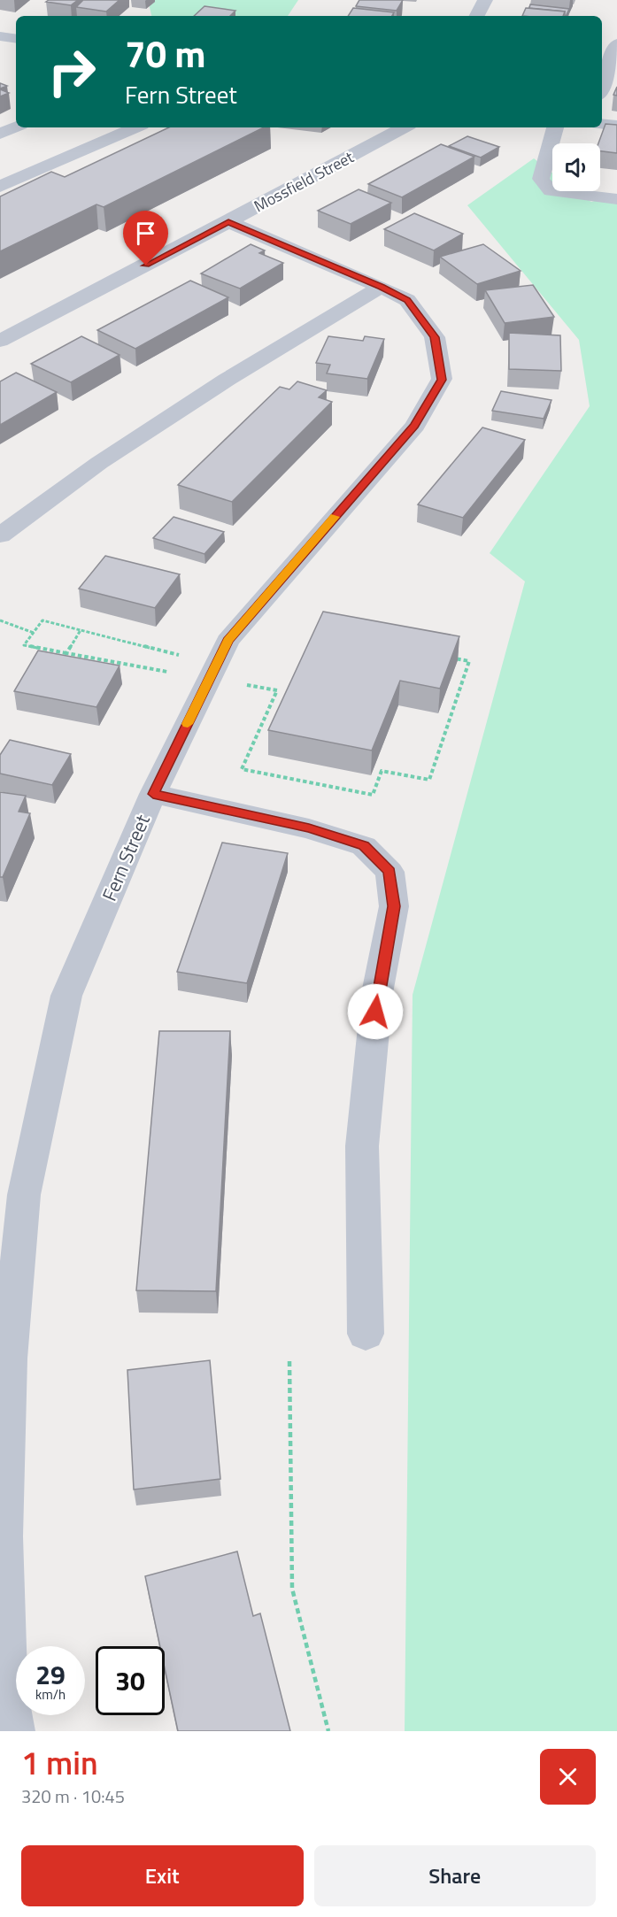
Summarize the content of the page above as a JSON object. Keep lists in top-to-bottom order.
{
  "streets": {
    "street": ["Mossfield Street", "Fern Street"]
  },
  "crossings": [
    ["Mossfield Street", "Fern Street"]
  ],
  "page": {
    "turn": ["70 m", "Fern Street"],
    "speed": "29 km/h",
    "limit": "30",
    "heading": ["1 min", "320 m · 10:45"],
    "buttons": ["Exit", "Share"]
  }
}
